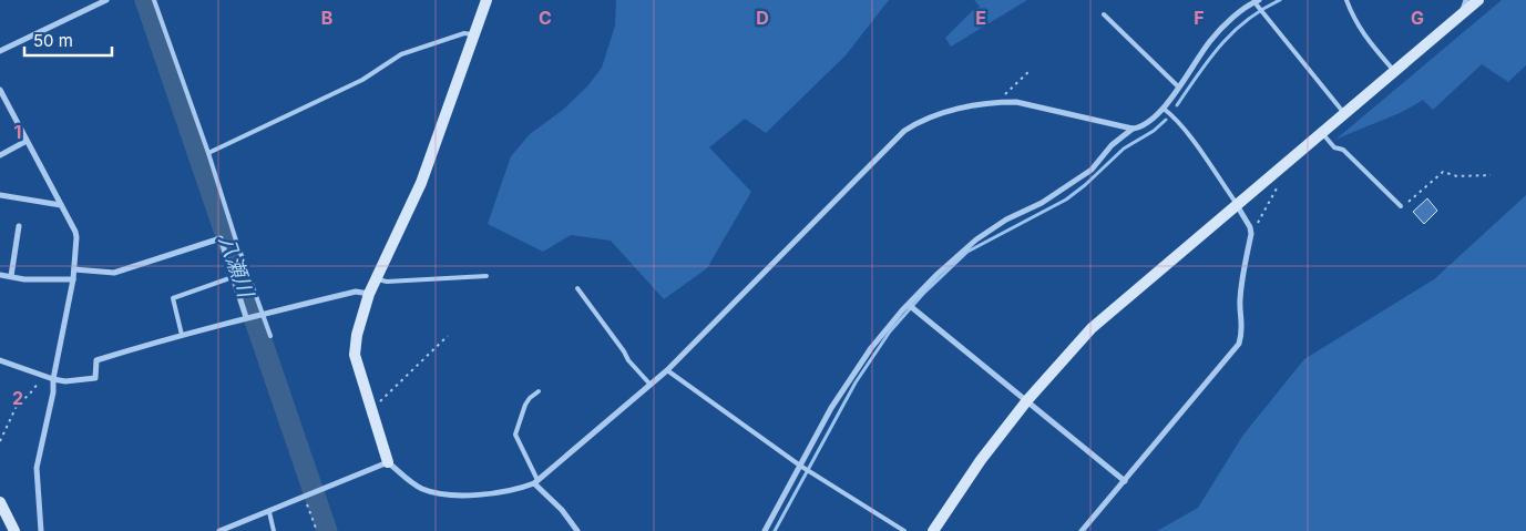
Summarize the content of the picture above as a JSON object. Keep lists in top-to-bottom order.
{
  "water": ["八瀬川"],
  "scale_bar": "50 m",
  "grid": {
    "columns": [
      "B",
      "C",
      "D",
      "E",
      "F",
      "G"
    ],
    "rows": ["1", "2"]
  }
}
